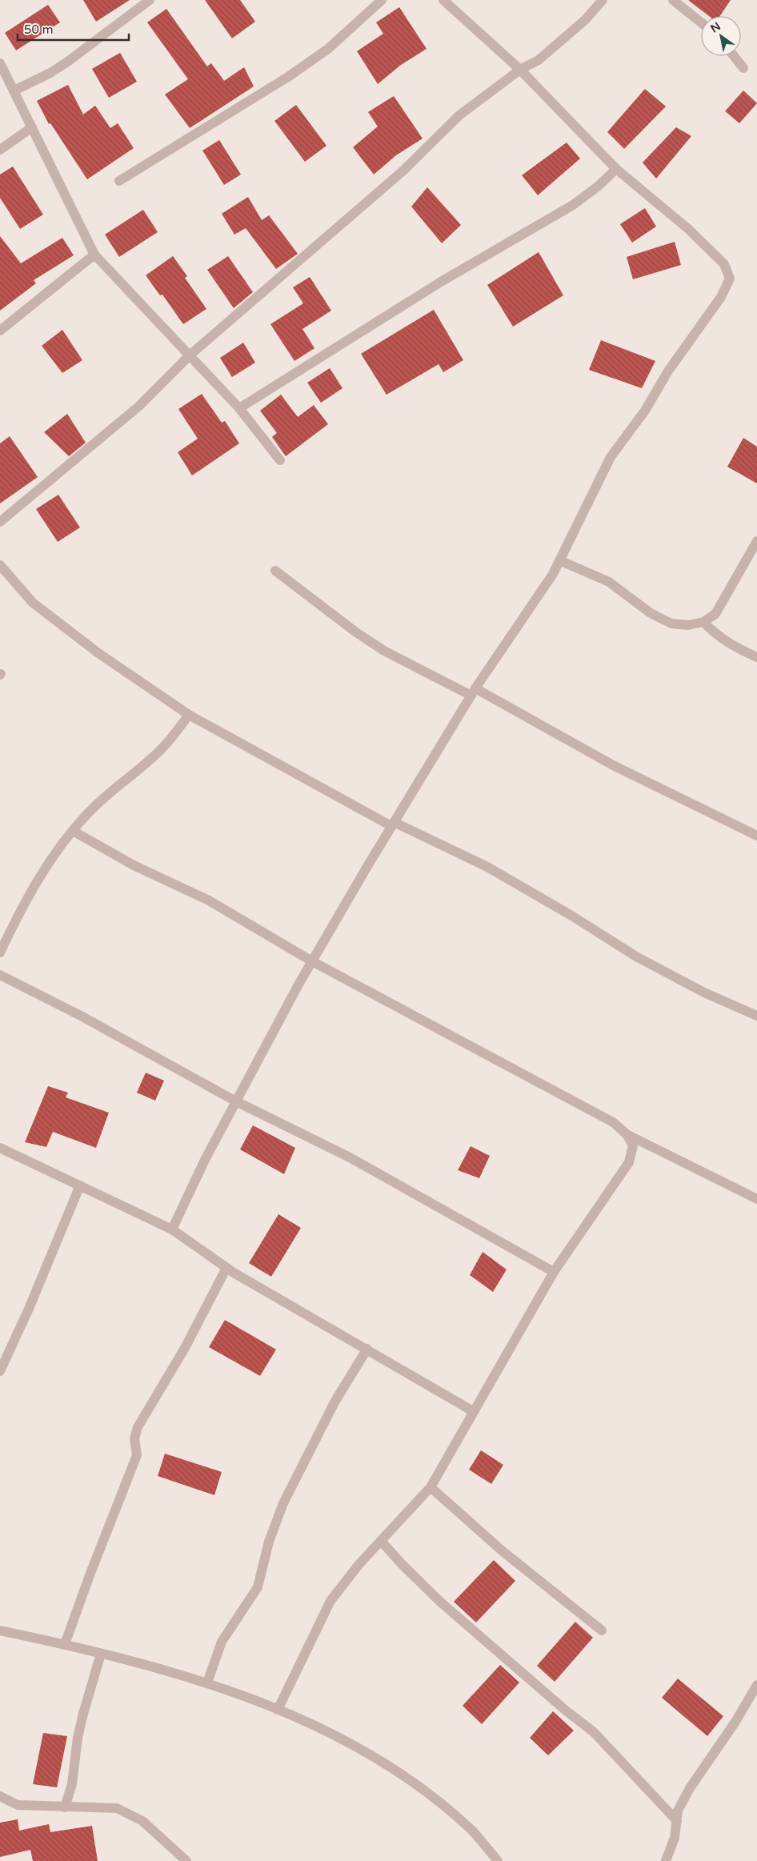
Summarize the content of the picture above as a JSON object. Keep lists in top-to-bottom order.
{
  "scale_bar": "50 m",
  "north": "top left"
}
